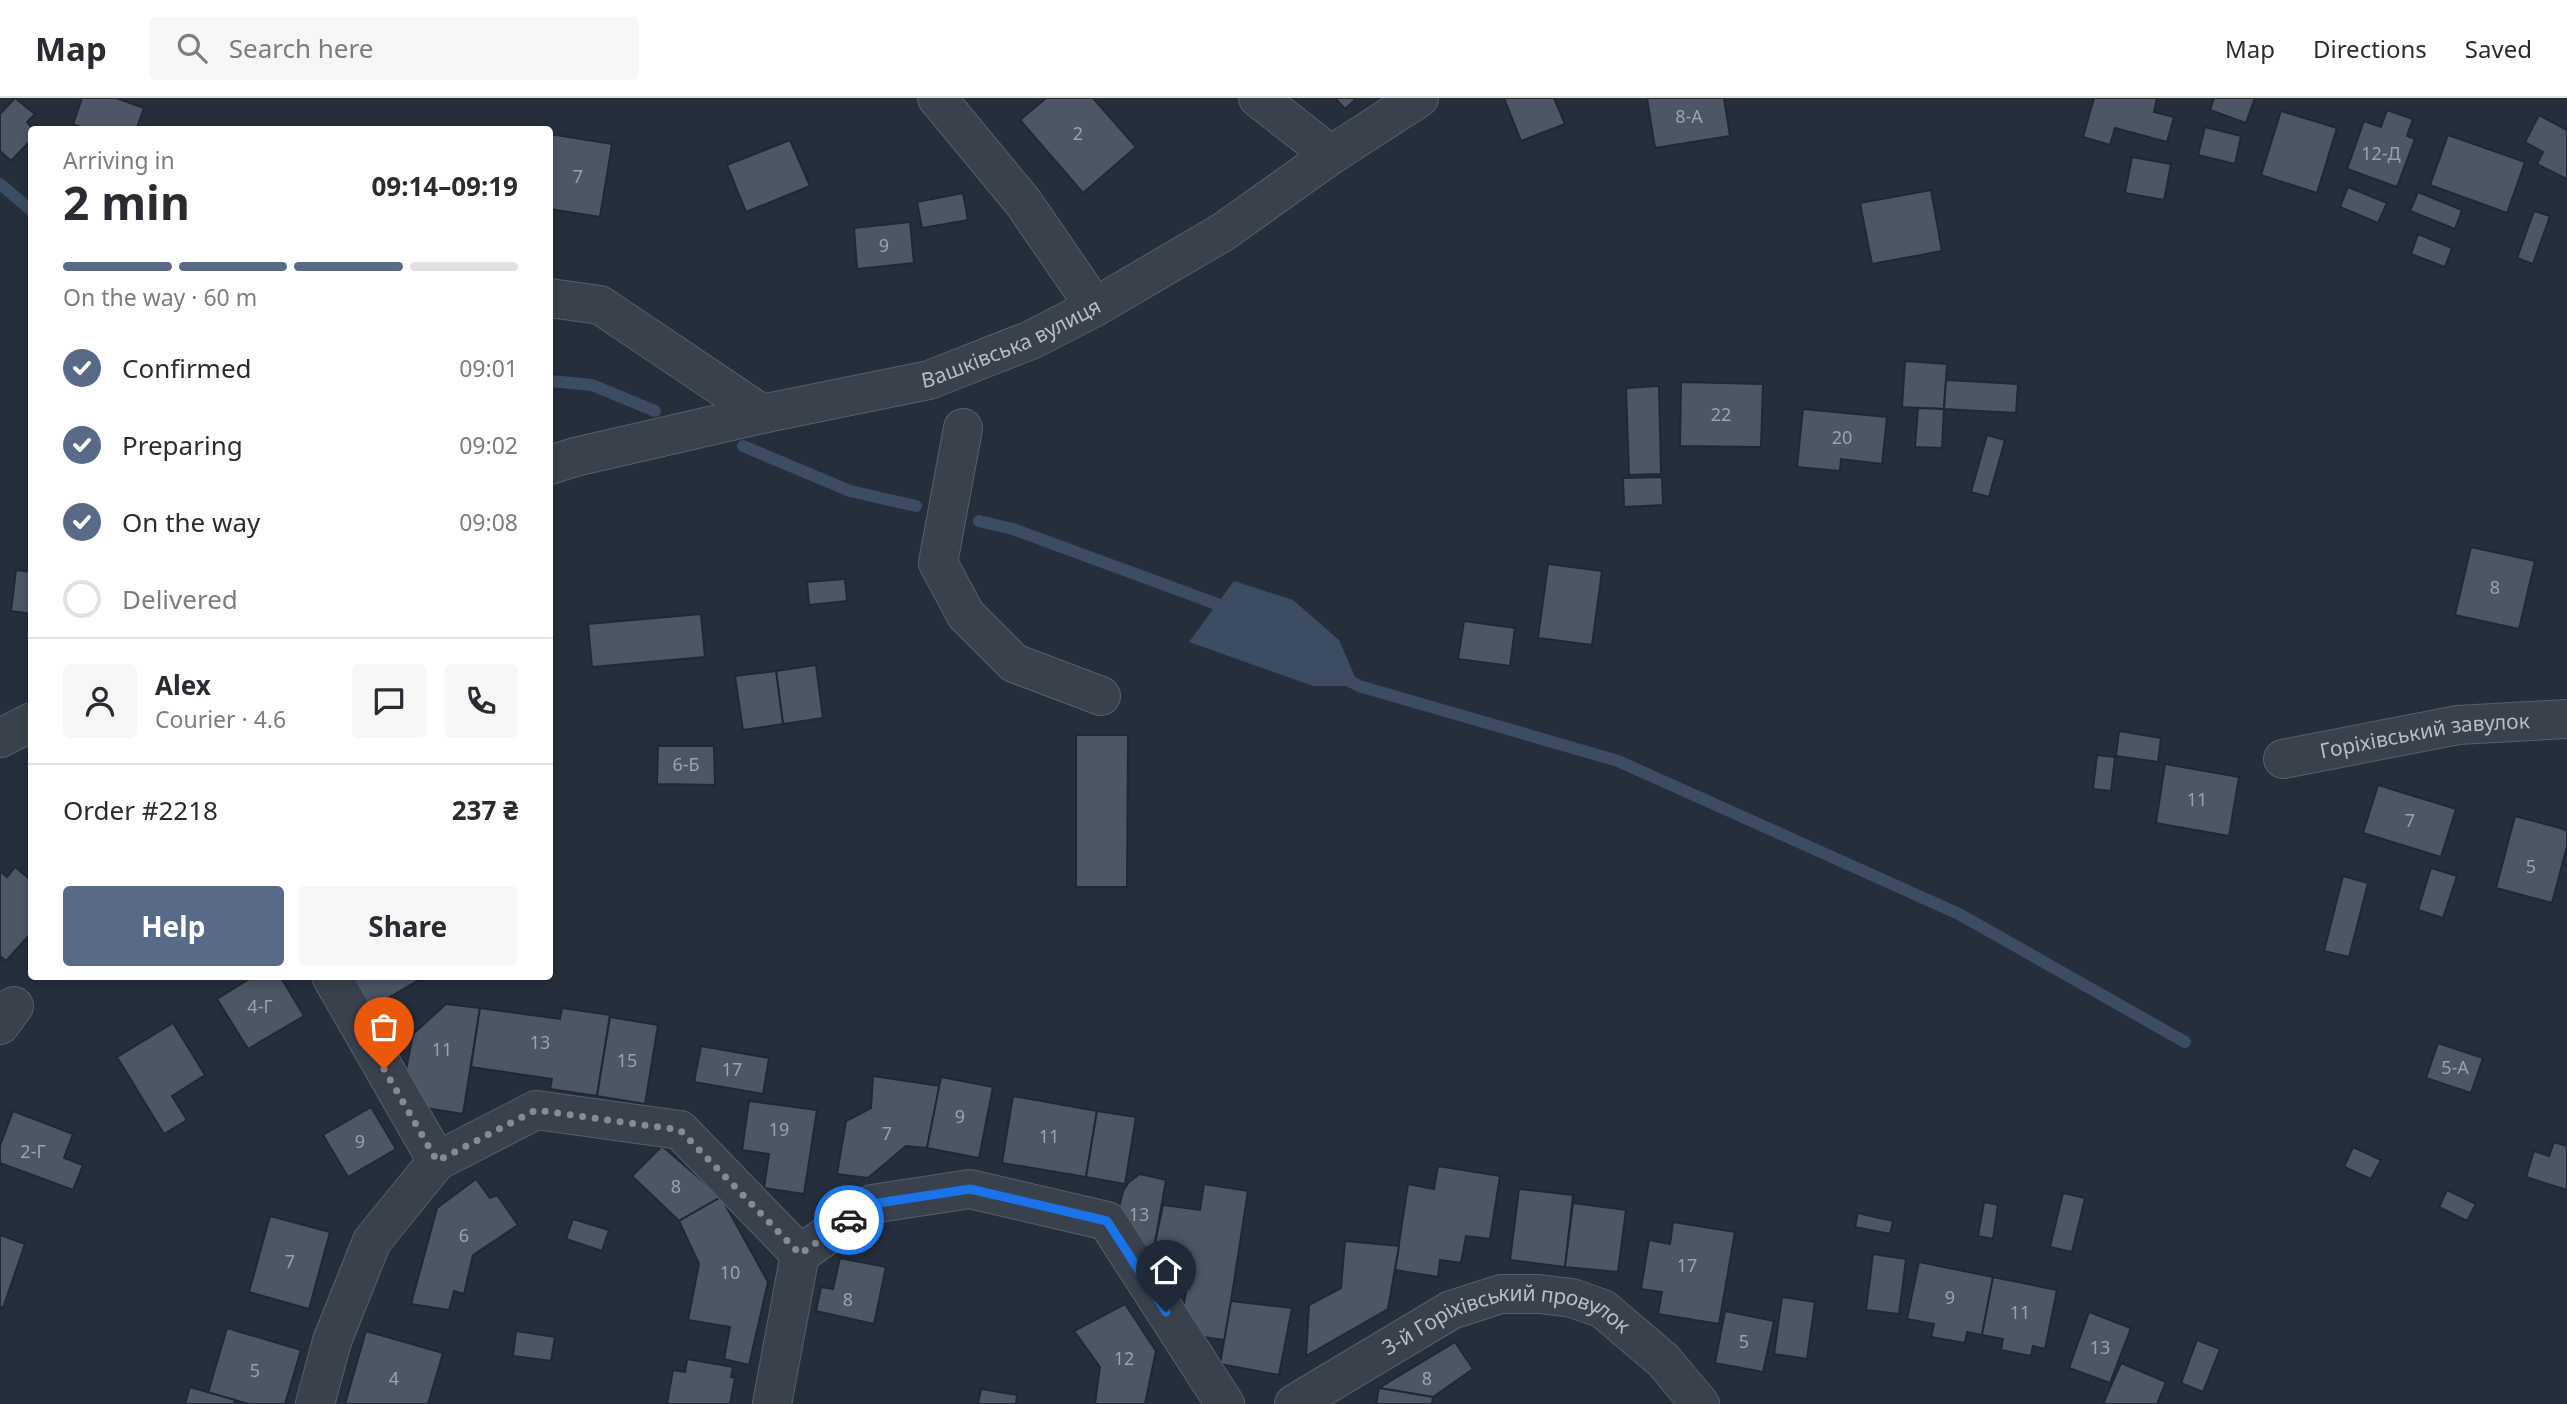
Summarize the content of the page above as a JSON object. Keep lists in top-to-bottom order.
{
  "streets": {
    "street": ["Вашківська вулиця", "Горіхівський завулок", "3-й Горіхівський провулок"]
  },
  "house_numbers": [
    "8-А",
    "2",
    "12-Д",
    "7",
    "9",
    "22",
    "20",
    "8",
    "6-Б",
    "11",
    "7",
    "5",
    "4-Г",
    "13",
    "11",
    "15",
    "5-А",
    "17",
    "9",
    "19",
    "7",
    "11",
    "9",
    "2-Г",
    "8",
    "13",
    "6",
    "7",
    "17",
    "10",
    "9",
    "8",
    "11",
    "5",
    "13",
    "12",
    "5",
    "4",
    "8"
  ],
  "page": {
    "header": "Map",
    "search": "Search here",
    "nav": ["Map", "Directions", "Saved"],
    "heading": ["2 min", "Arriving in", "09:14–09:19"],
    "panel": [
      "Alex",
      "Courier · 4.6",
      "Order #2218",
      "237 ₴"
    ],
    "bar": "On the way · 60 m",
    "list": [
      ["Confirmed", "09:01"],
      ["Preparing", "09:02"],
      ["On the way", "09:08"],
      "Delivered"
    ],
    "buttons": ["Help", "Share"]
  }
}
